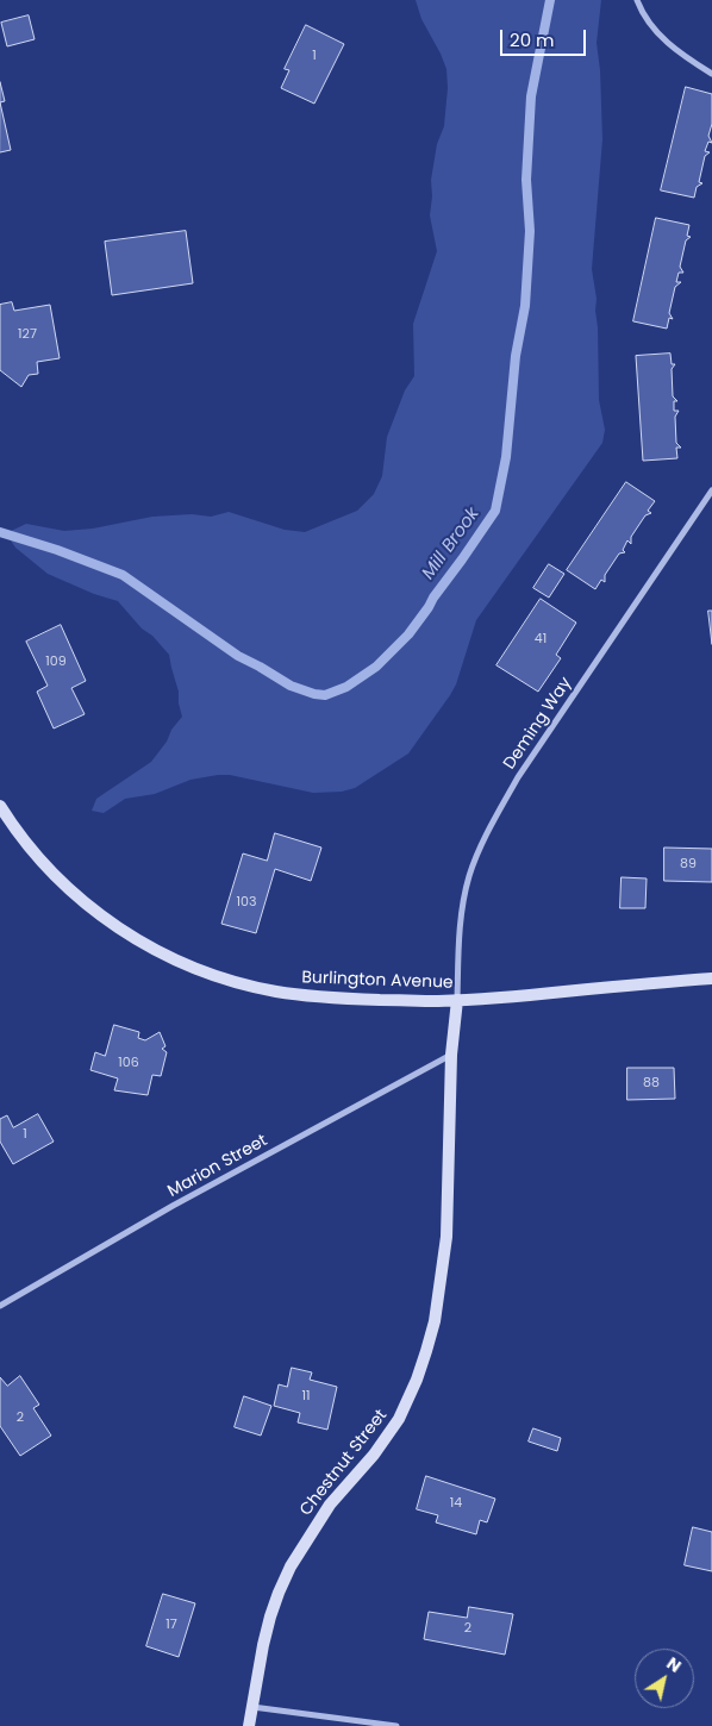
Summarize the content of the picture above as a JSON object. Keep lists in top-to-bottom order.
{
  "streets": {
    "street": [
      "Deming Way",
      "Burlington Avenue",
      "Marion Street",
      "Chestnut Street"
    ]
  },
  "crossings": [
    ["Deming Way", "Burlington Avenue"],
    ["Deming Way", "Chestnut Street"],
    ["Burlington Avenue", "Chestnut Street"],
    ["Marion Street", "Chestnut Street"]
  ],
  "water": ["Mill Brook"],
  "house_numbers": [
    "1",
    "127",
    "41",
    "109",
    "89",
    "103",
    "106",
    "88",
    "1",
    "11",
    "2",
    "14",
    "17",
    "2"
  ],
  "scale_bar": "20 m",
  "north": "top right"
}
